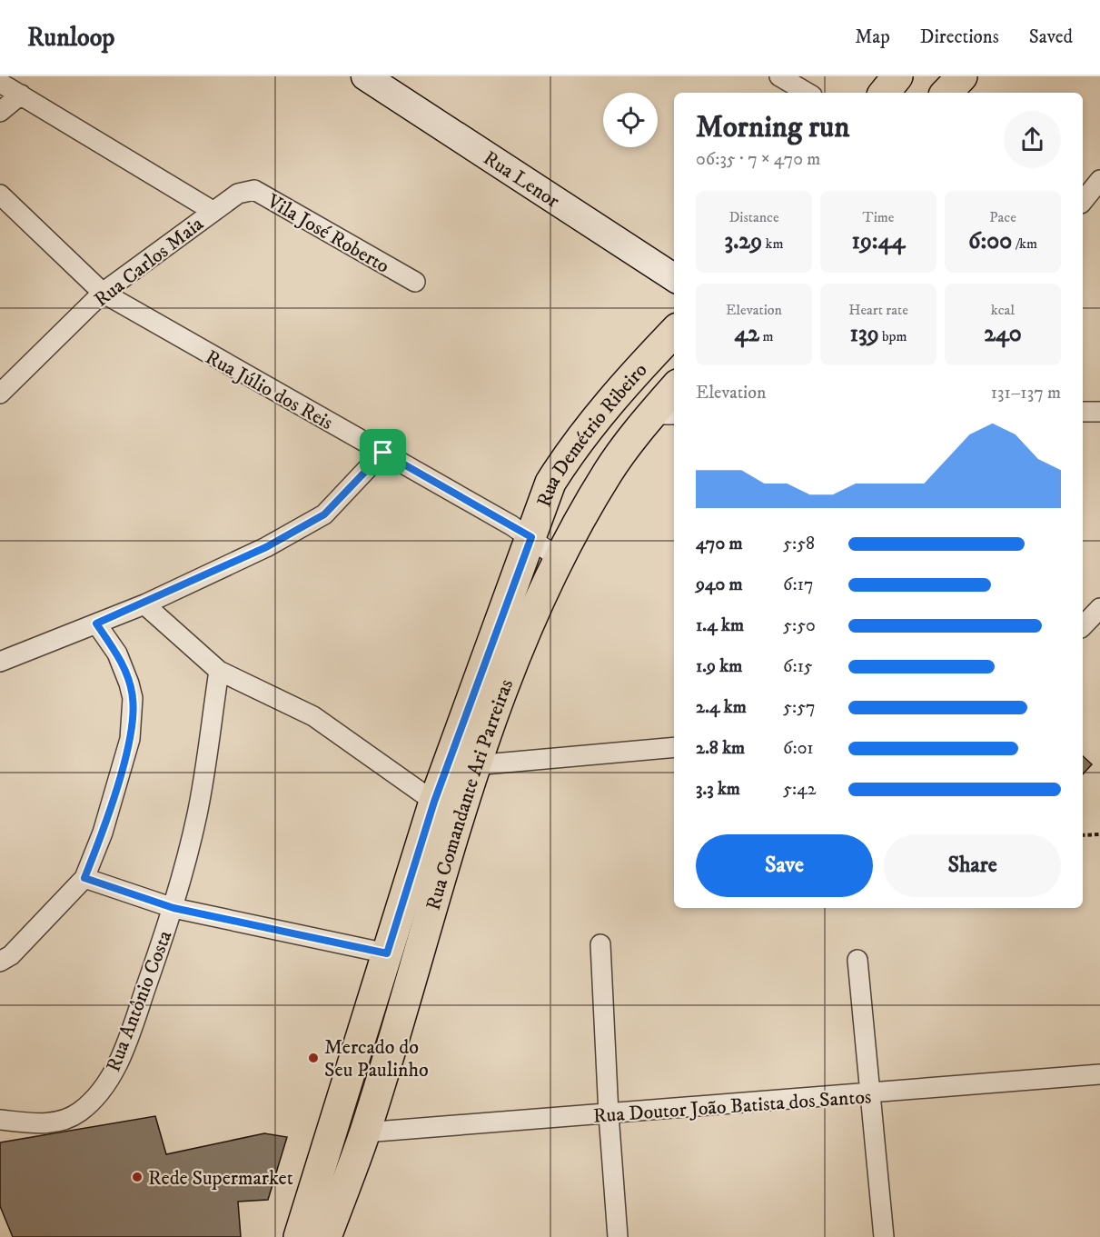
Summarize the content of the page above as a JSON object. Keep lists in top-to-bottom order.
{
  "streets": {
    "main road": ["Rua Demétrio Ribeiro", "Rua Comandante Ari Parreiras"],
    "street": [
      "Rua Lenor",
      "Vila José Roberto",
      "Rua Carlos Maia",
      "Rua Júlio dos Reis",
      "Rua Antônio Costa",
      "Rua Doutor João Batista dos Santos"
    ]
  },
  "crossings": [
    ["Vila José Roberto", "Rua Carlos Maia"],
    ["Rua Carlos Maia", "Rua Júlio dos Reis"],
    ["Rua Júlio dos Reis", "Rua Demétrio Ribeiro"],
    ["Rua Júlio dos Reis", "Rua Comandante Ari Parreiras"],
    ["Rua Comandante Ari Parreiras", "Rua Doutor João Batista dos Santos"]
  ],
  "places": ["Mercado do Seu Paulinho", "Rede Supermarket"],
  "page": {
    "header": "Runloop",
    "nav": ["Map", "Directions", "Saved"],
    "heading": ["Morning run", "06:35 · 7 × 470 m"],
    "stats": [
      ["Distance", "3.29 km"],
      ["Time", "19:44"],
      ["Pace", "6:00 /km"],
      ["Elevation", "42 m"],
      ["Heart rate", "139 bpm"],
      ["kcal", "240"]
    ],
    "chart": ["Elevation", "131–137 m"],
    "list": [
      {
        "name": "470 m",
        "note": "5:58"
      },
      {
        "name": "940 m",
        "note": "6:17"
      },
      {
        "name": "1.4 km",
        "note": "5:50"
      },
      {
        "name": "1.9 km",
        "note": "6:15"
      },
      {
        "name": "2.4 km",
        "note": "5:57"
      },
      {
        "name": "2.8 km",
        "note": "6:01"
      },
      {
        "name": "3.3 km",
        "note": "5:42"
      }
    ],
    "buttons": ["Save", "Share"]
  }
}
